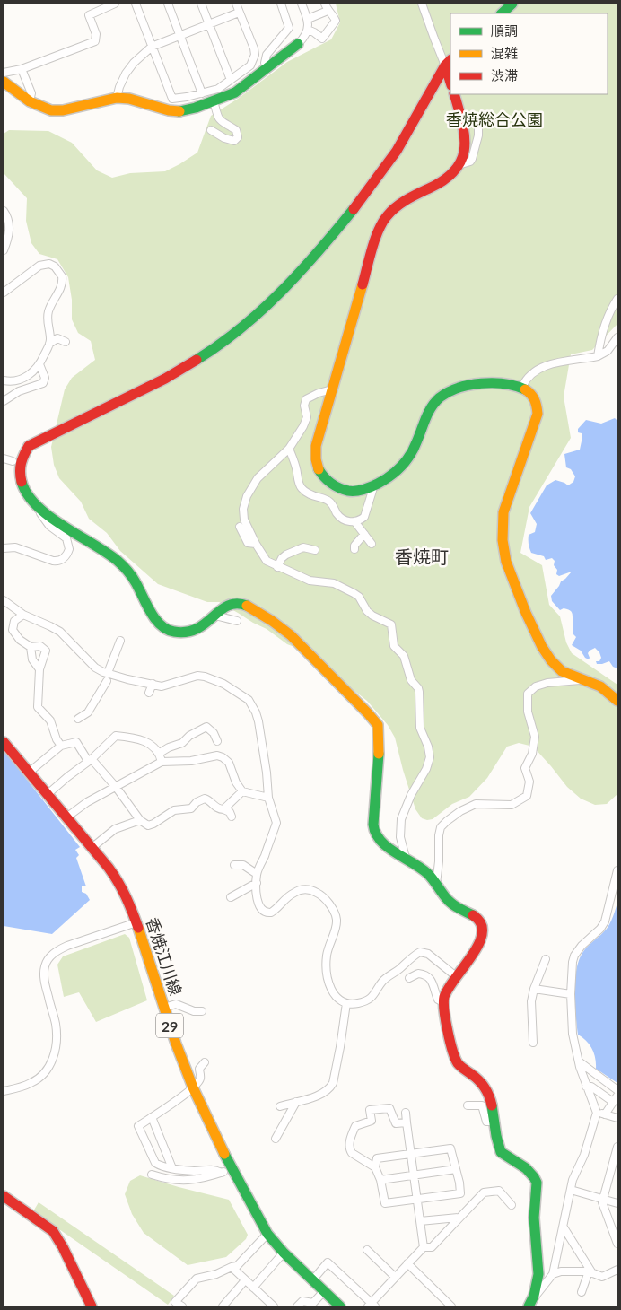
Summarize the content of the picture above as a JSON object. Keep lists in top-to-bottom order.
{
  "streets": {
    "street": ["香焼江川線", "29"]
  },
  "districts": ["香焼町"],
  "parks": ["香焼総合公園"],
  "legend": ["順調", "混雑", "渋滞"]
}
